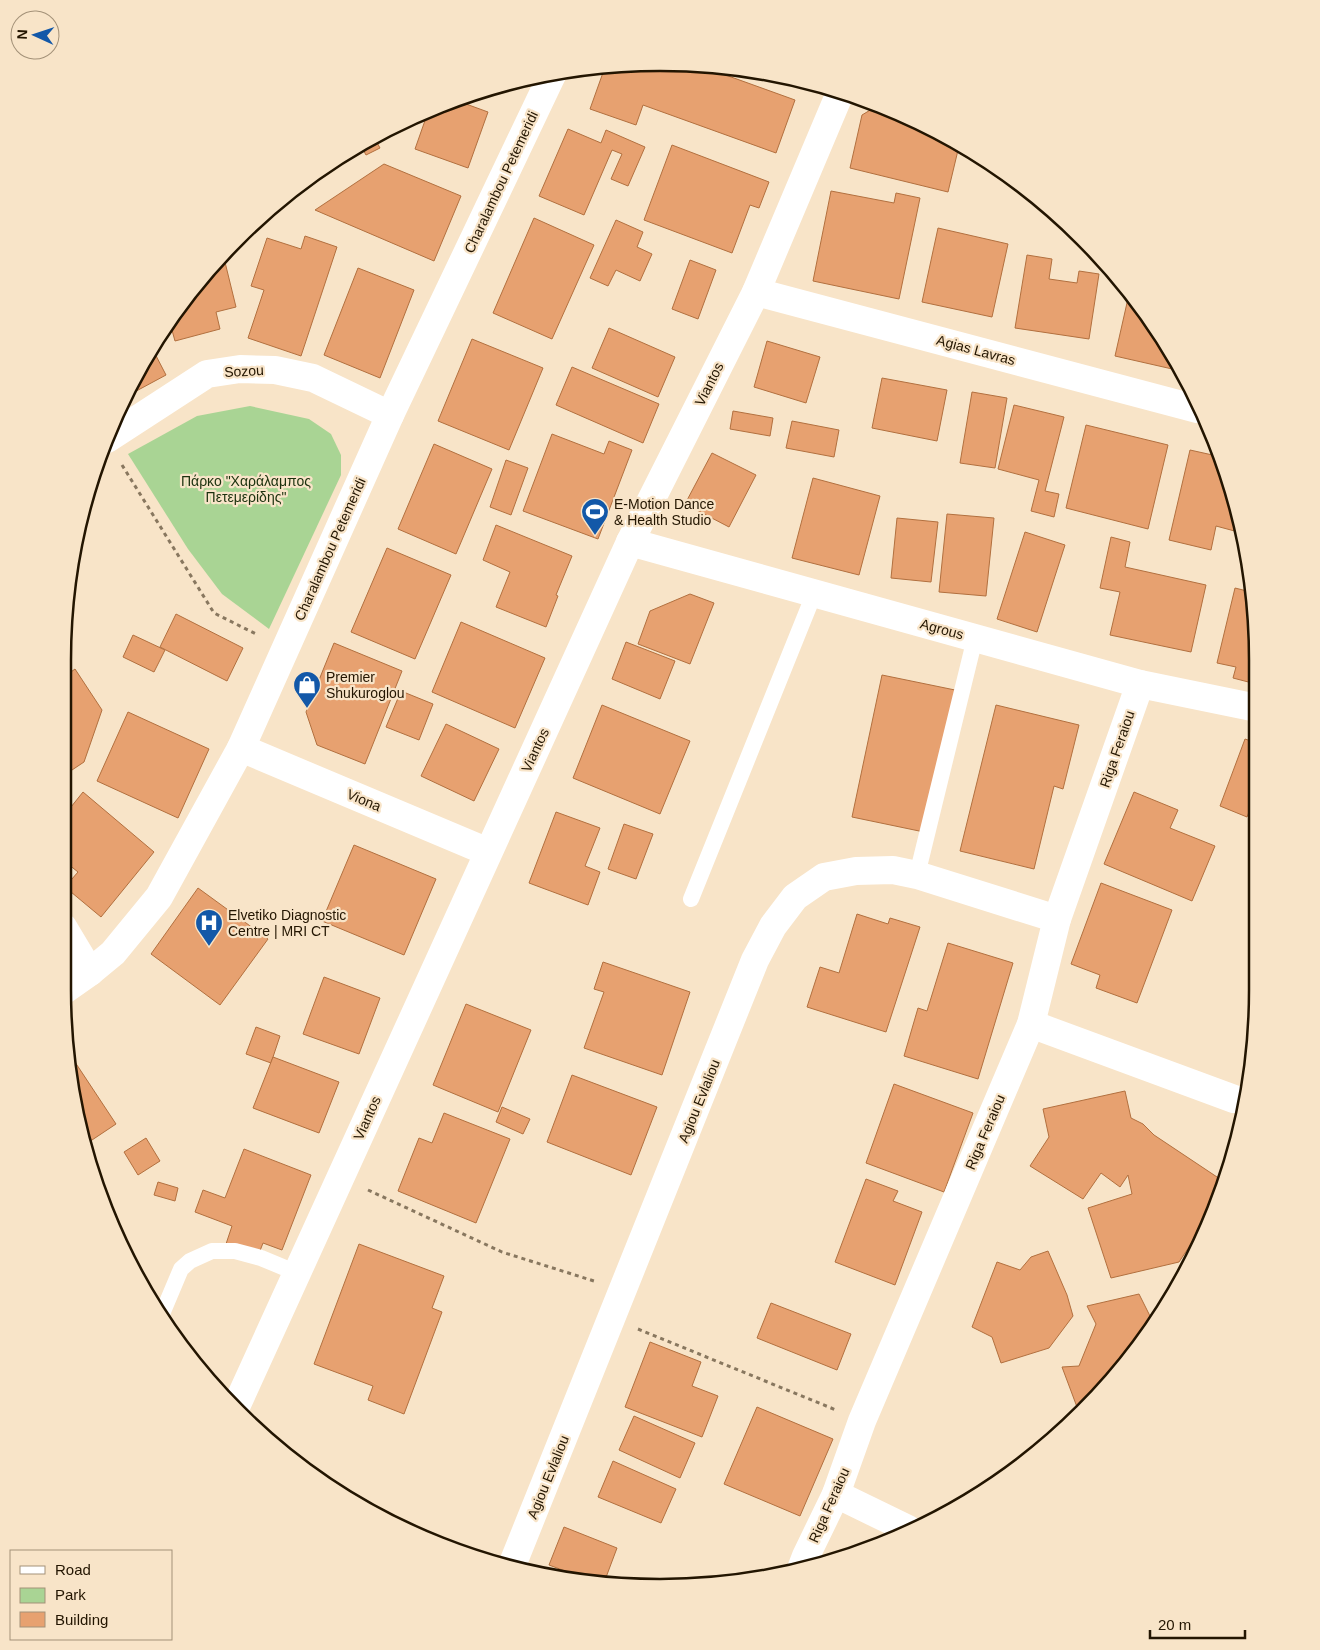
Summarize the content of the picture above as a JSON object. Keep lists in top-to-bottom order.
{
  "streets": {
    "street": [
      "Charalambou Petemeridi",
      "Agias Lavras",
      "Sozou",
      "Viantos",
      "Agrous",
      "Riga Feraiou",
      "Viona",
      "Agiou Evlaliou"
    ]
  },
  "crossings": [
    ["Charalambou Petemeridi", "Sozou"],
    ["Charalambou Petemeridi", "Viona"],
    ["Agias Lavras", "Viantos"],
    ["Viantos", "Agrous"],
    ["Viantos", "Viona"],
    ["Agrous", "Riga Feraiou"],
    ["Riga Feraiou", "Agiou Evlaliou"]
  ],
  "parks": ["Πάρκο \"Χαράλαμπος Πετεμερίδης\""],
  "places": {
    "sports": ["E-Motion Dance & Health Studio"],
    "shop": ["Premier Shukuroglou"],
    "hospital": ["Elvetiko Diagnostic Centre | MRI CT"]
  },
  "legend": ["Road", "Park", "Building"],
  "scale_bar": "20 m",
  "north": "left"
}
